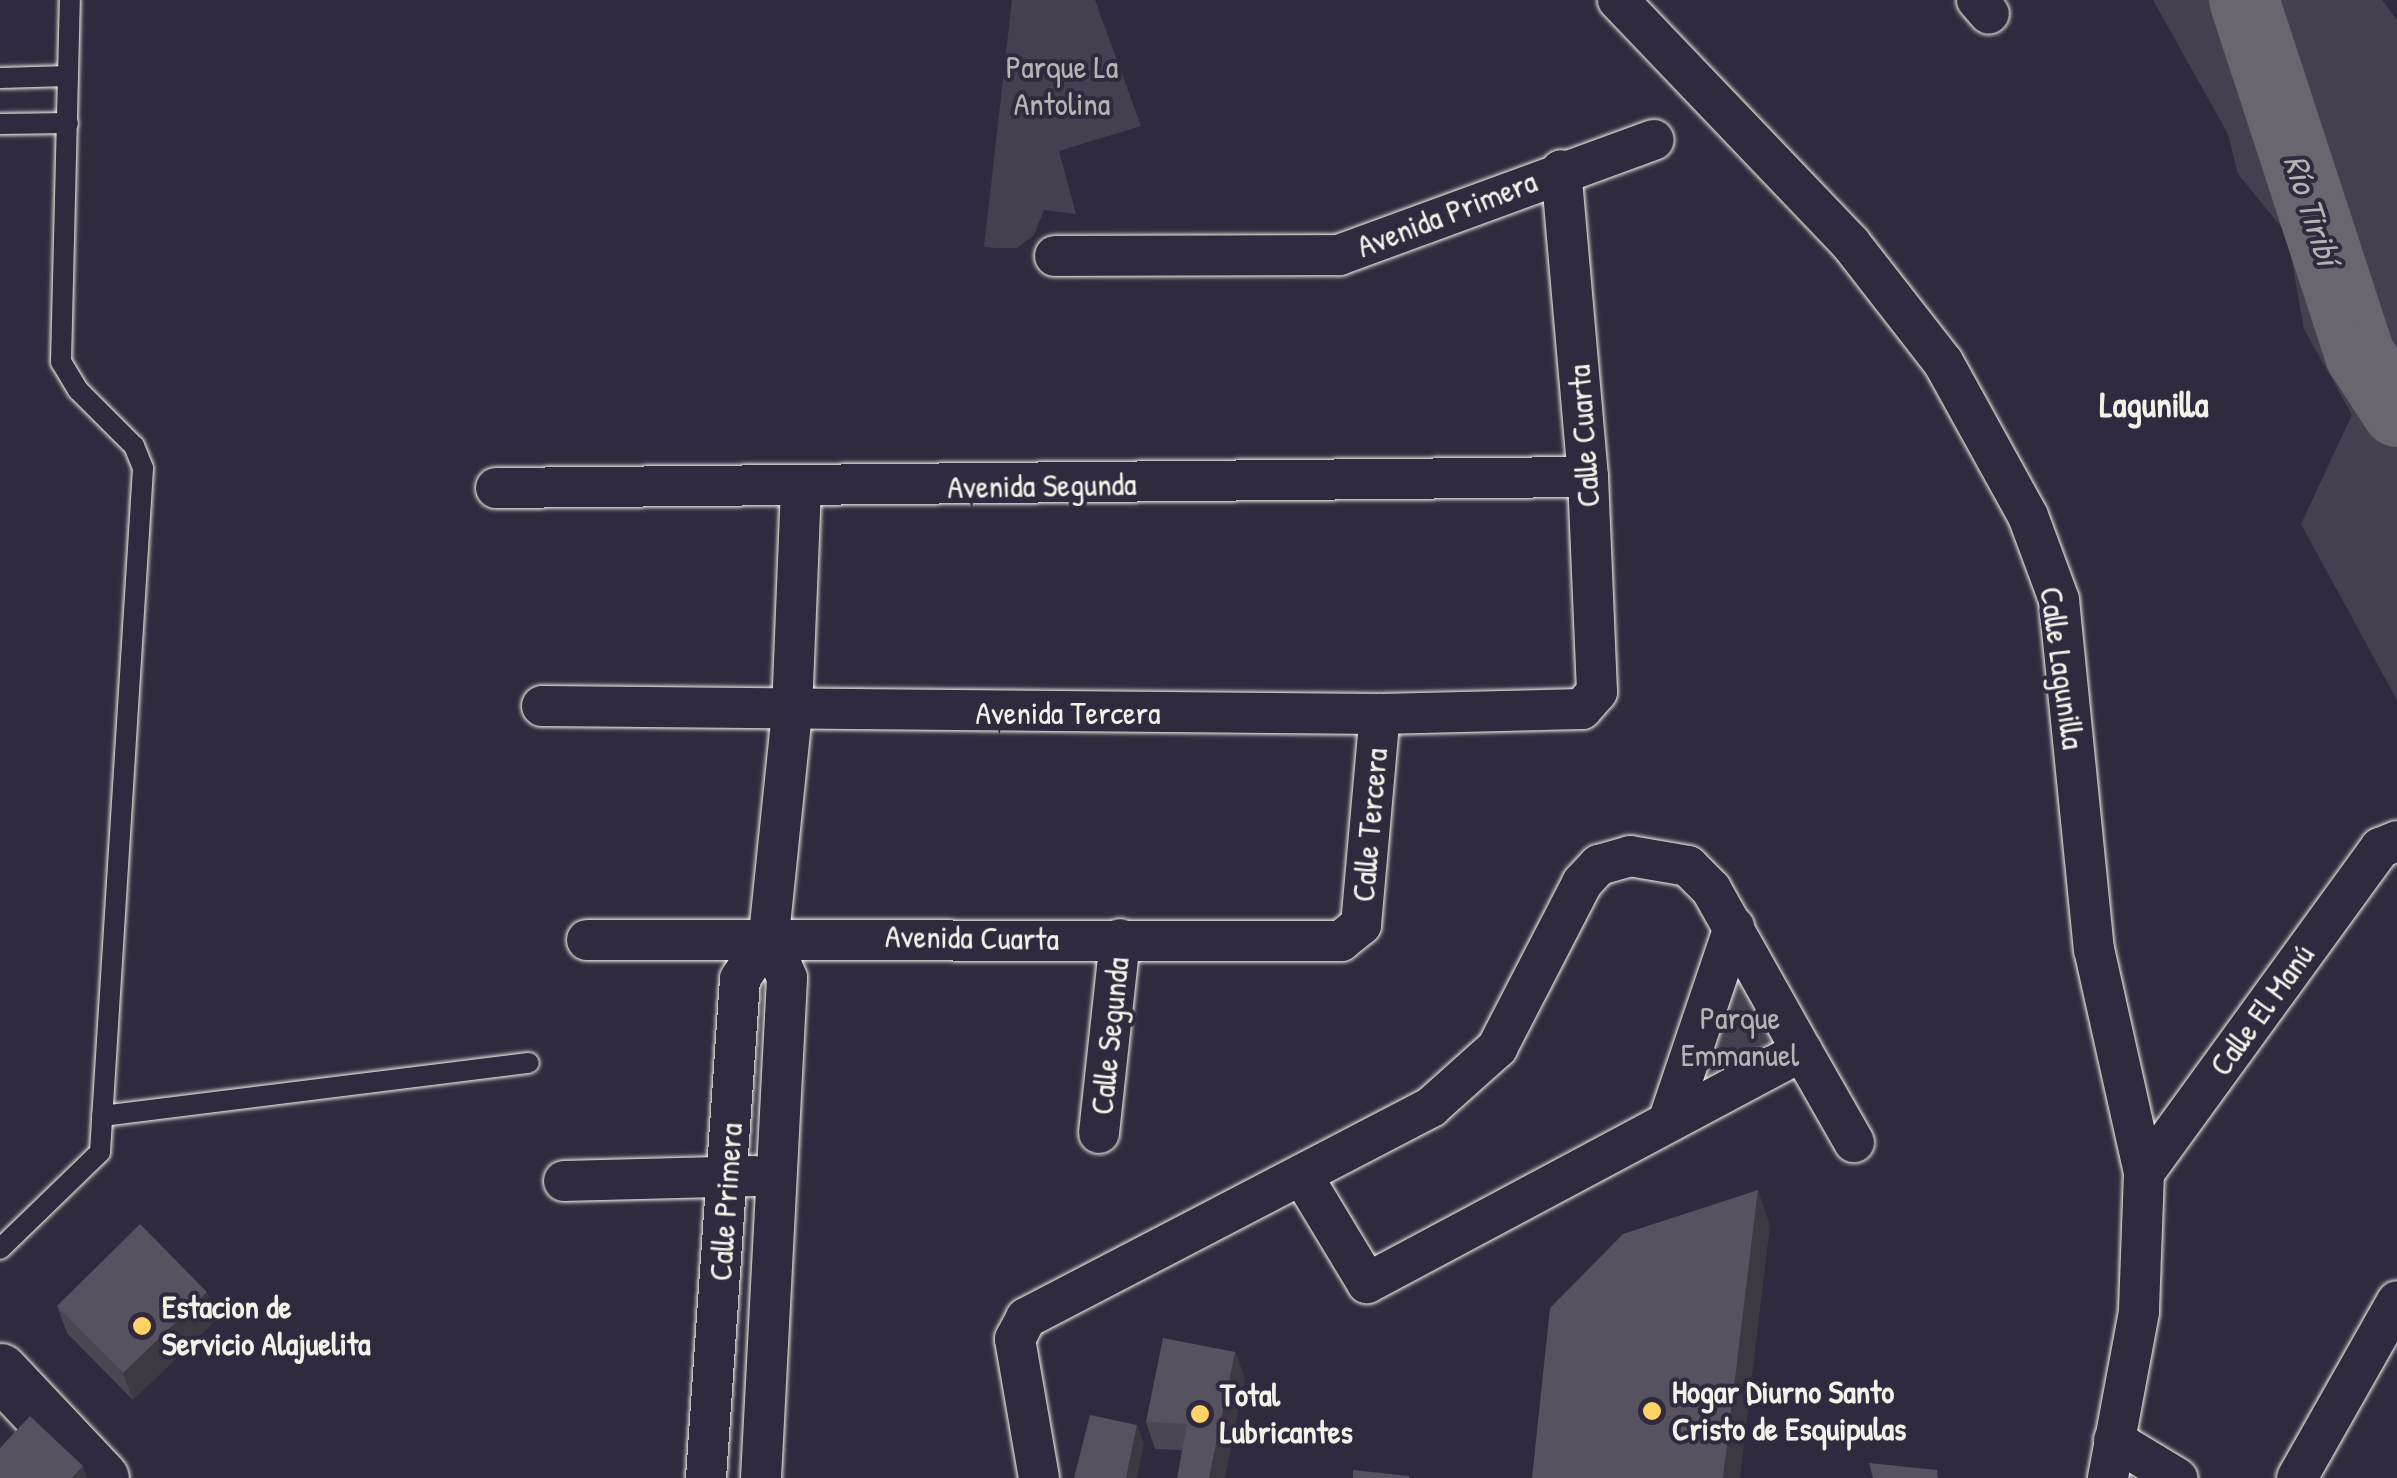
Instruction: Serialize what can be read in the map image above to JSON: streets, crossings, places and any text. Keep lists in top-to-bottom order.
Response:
{
  "streets": {
    "street": [
      "Avenida Primera",
      "Calle Cuarta",
      "Avenida Segunda",
      "Calle Lagunilla",
      "Avenida Tercera",
      "Calle Tercera",
      "Avenida Cuarta",
      "Calle El Manú",
      "Calle Segunda",
      "Calle Primera"
    ]
  },
  "crossings": [
    ["Avenida Primera", "Calle Cuarta"],
    ["Calle Cuarta", "Avenida Segunda"],
    ["Calle Cuarta", "Avenida Tercera"],
    ["Avenida Segunda", "Calle Primera"],
    ["Calle Lagunilla", "Calle El Manú"],
    ["Avenida Tercera", "Calle Tercera"],
    ["Avenida Tercera", "Calle Primera"],
    ["Calle Tercera", "Avenida Cuarta"],
    ["Avenida Cuarta", "Calle Segunda"],
    ["Avenida Cuarta", "Calle Primera"]
  ],
  "districts": ["Lagunilla"],
  "water": ["Río Tiribí"],
  "parks": ["Parque La Antolina", "Parque Emmanuel"],
  "places": ["Estacion de Servicio Alajuelita", "Hogar Diurno Santo Cristo de Esquipulas", "Total Lubricantes"]
}
